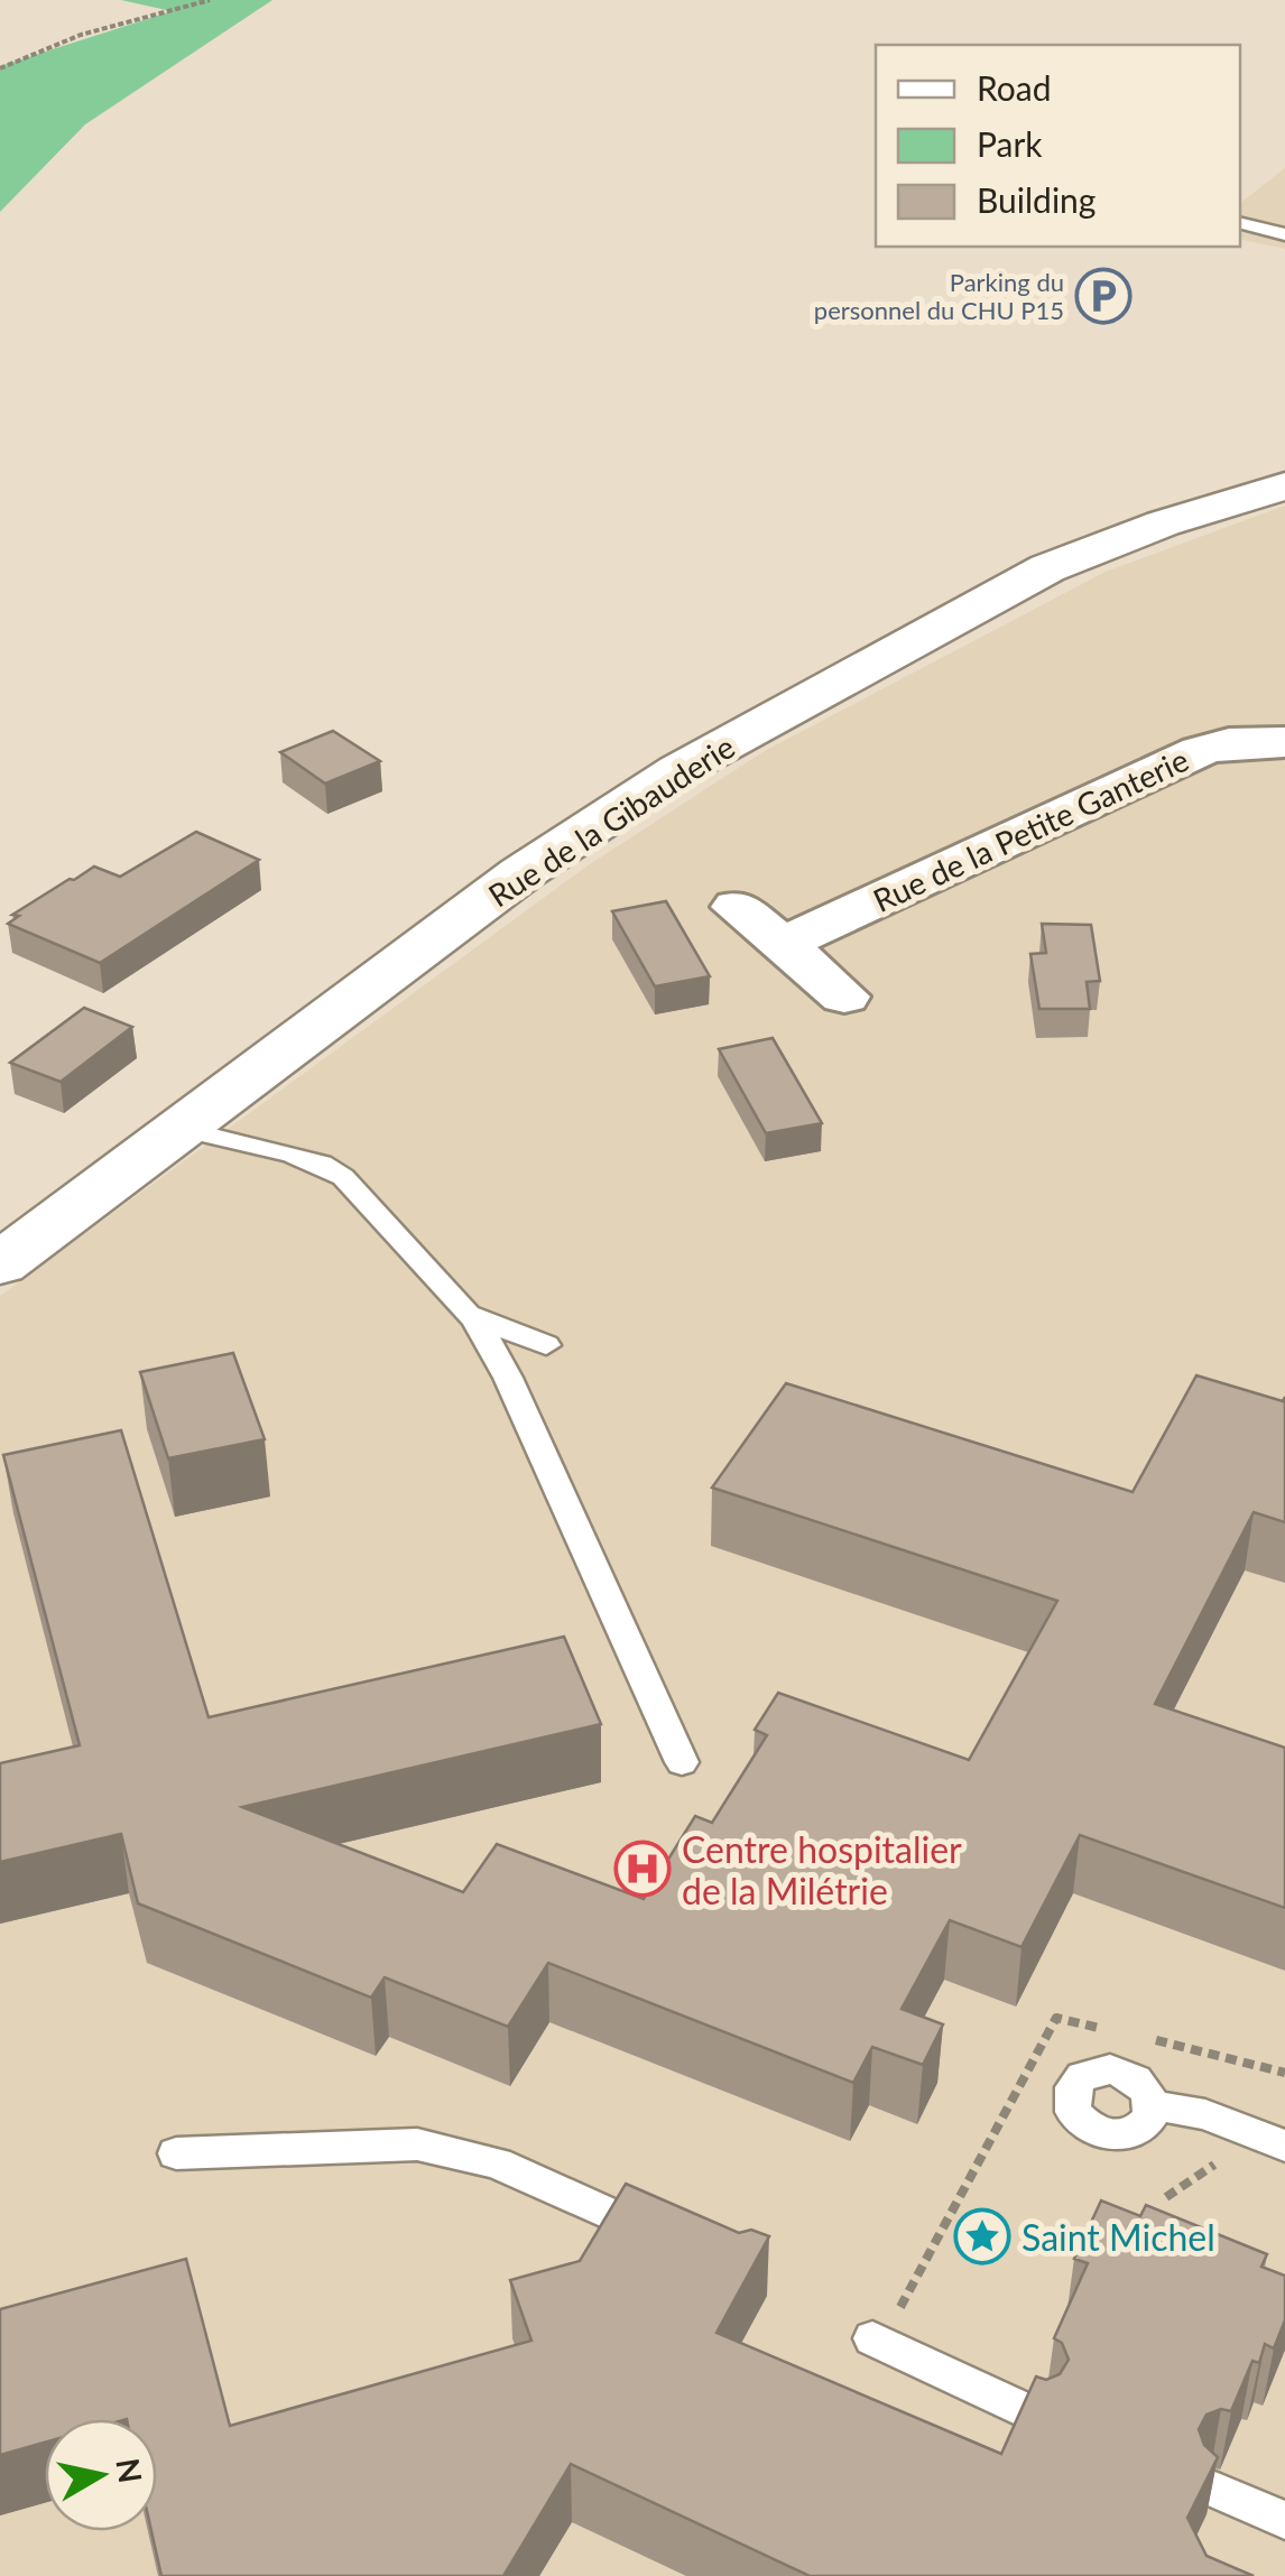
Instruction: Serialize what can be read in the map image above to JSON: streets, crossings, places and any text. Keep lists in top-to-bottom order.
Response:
{
  "streets": {
    "street": ["Rue de la Gibauderie", "Rue de la Petite Ganterie"]
  },
  "places": {
    "parking": ["Parking du personnel du CHU P15"],
    "hospital": ["Centre hospitalier de la Milétrie"],
    "place": ["Saint Michel"]
  },
  "legend": ["Road", "Park", "Building"],
  "north": "right"
}
